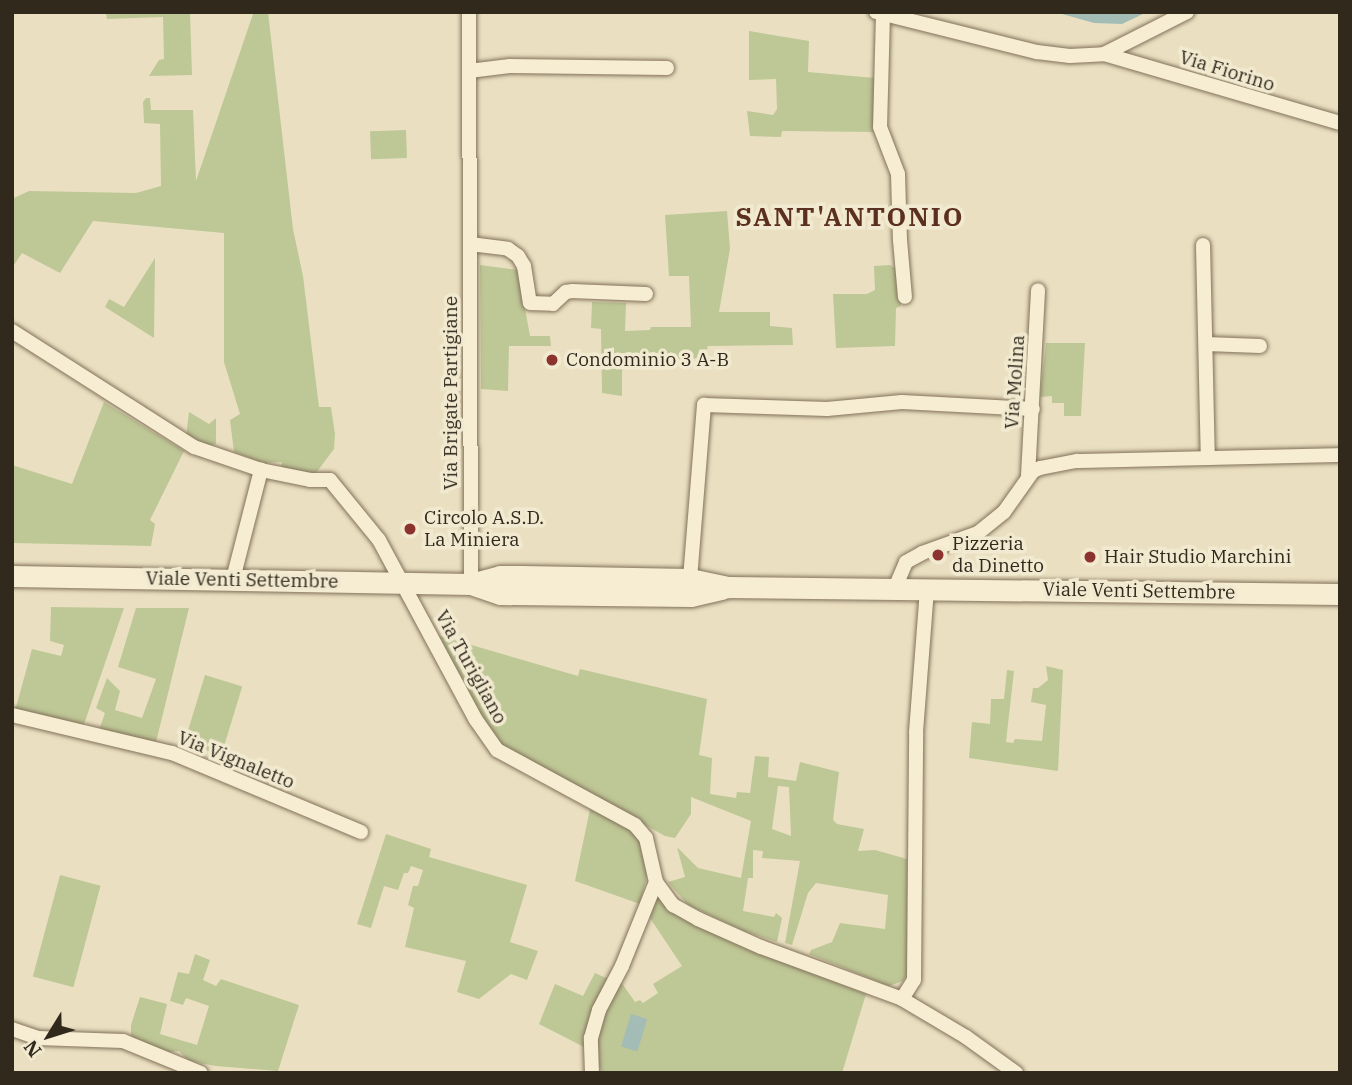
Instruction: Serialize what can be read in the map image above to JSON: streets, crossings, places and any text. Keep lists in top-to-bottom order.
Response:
{
  "streets": {
    "main road": ["Viale Venti Settembre"],
    "street": [
      "Via Fiorino",
      "Via Molina",
      "Via Brigate Partigiane",
      "Via Turigliano",
      "Via Vignaletto"
    ]
  },
  "crossings": [
    ["Via Molina", "Viale Venti Settembre"],
    ["Via Brigate Partigiane", "Viale Venti Settembre"],
    ["Viale Venti Settembre", "Via Turigliano"]
  ],
  "districts": ["SANT'ANTONIO"],
  "places": [
    "Condominio 3 A-B",
    "Circolo A.S.D. La Miniera",
    "Pizzeria da Dinetto",
    "Hair Studio Marchini"
  ],
  "north": "bottom left"
}
